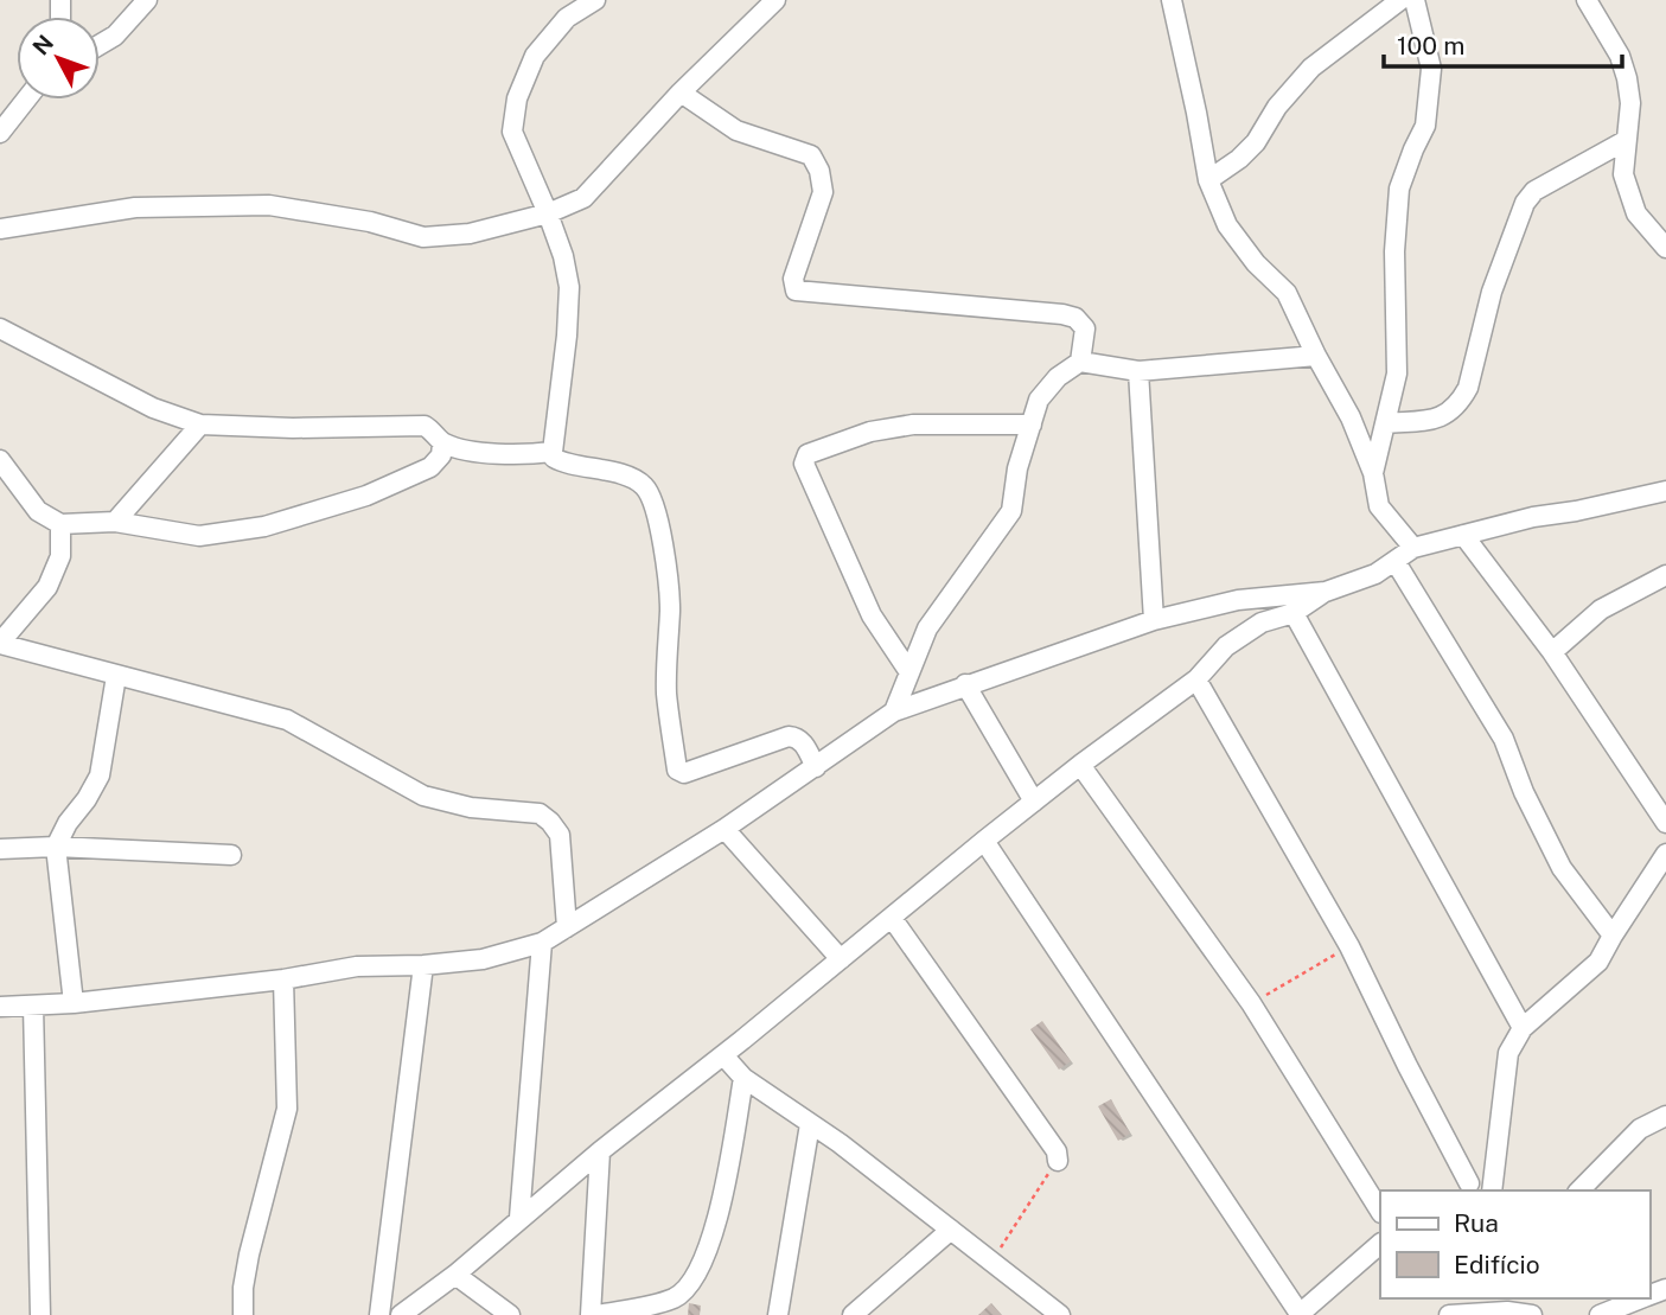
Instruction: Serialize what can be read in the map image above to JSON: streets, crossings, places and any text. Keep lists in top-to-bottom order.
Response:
{
  "legend": ["Rua", "Edifício"],
  "scale_bar": "100 m",
  "north": "top left"
}
